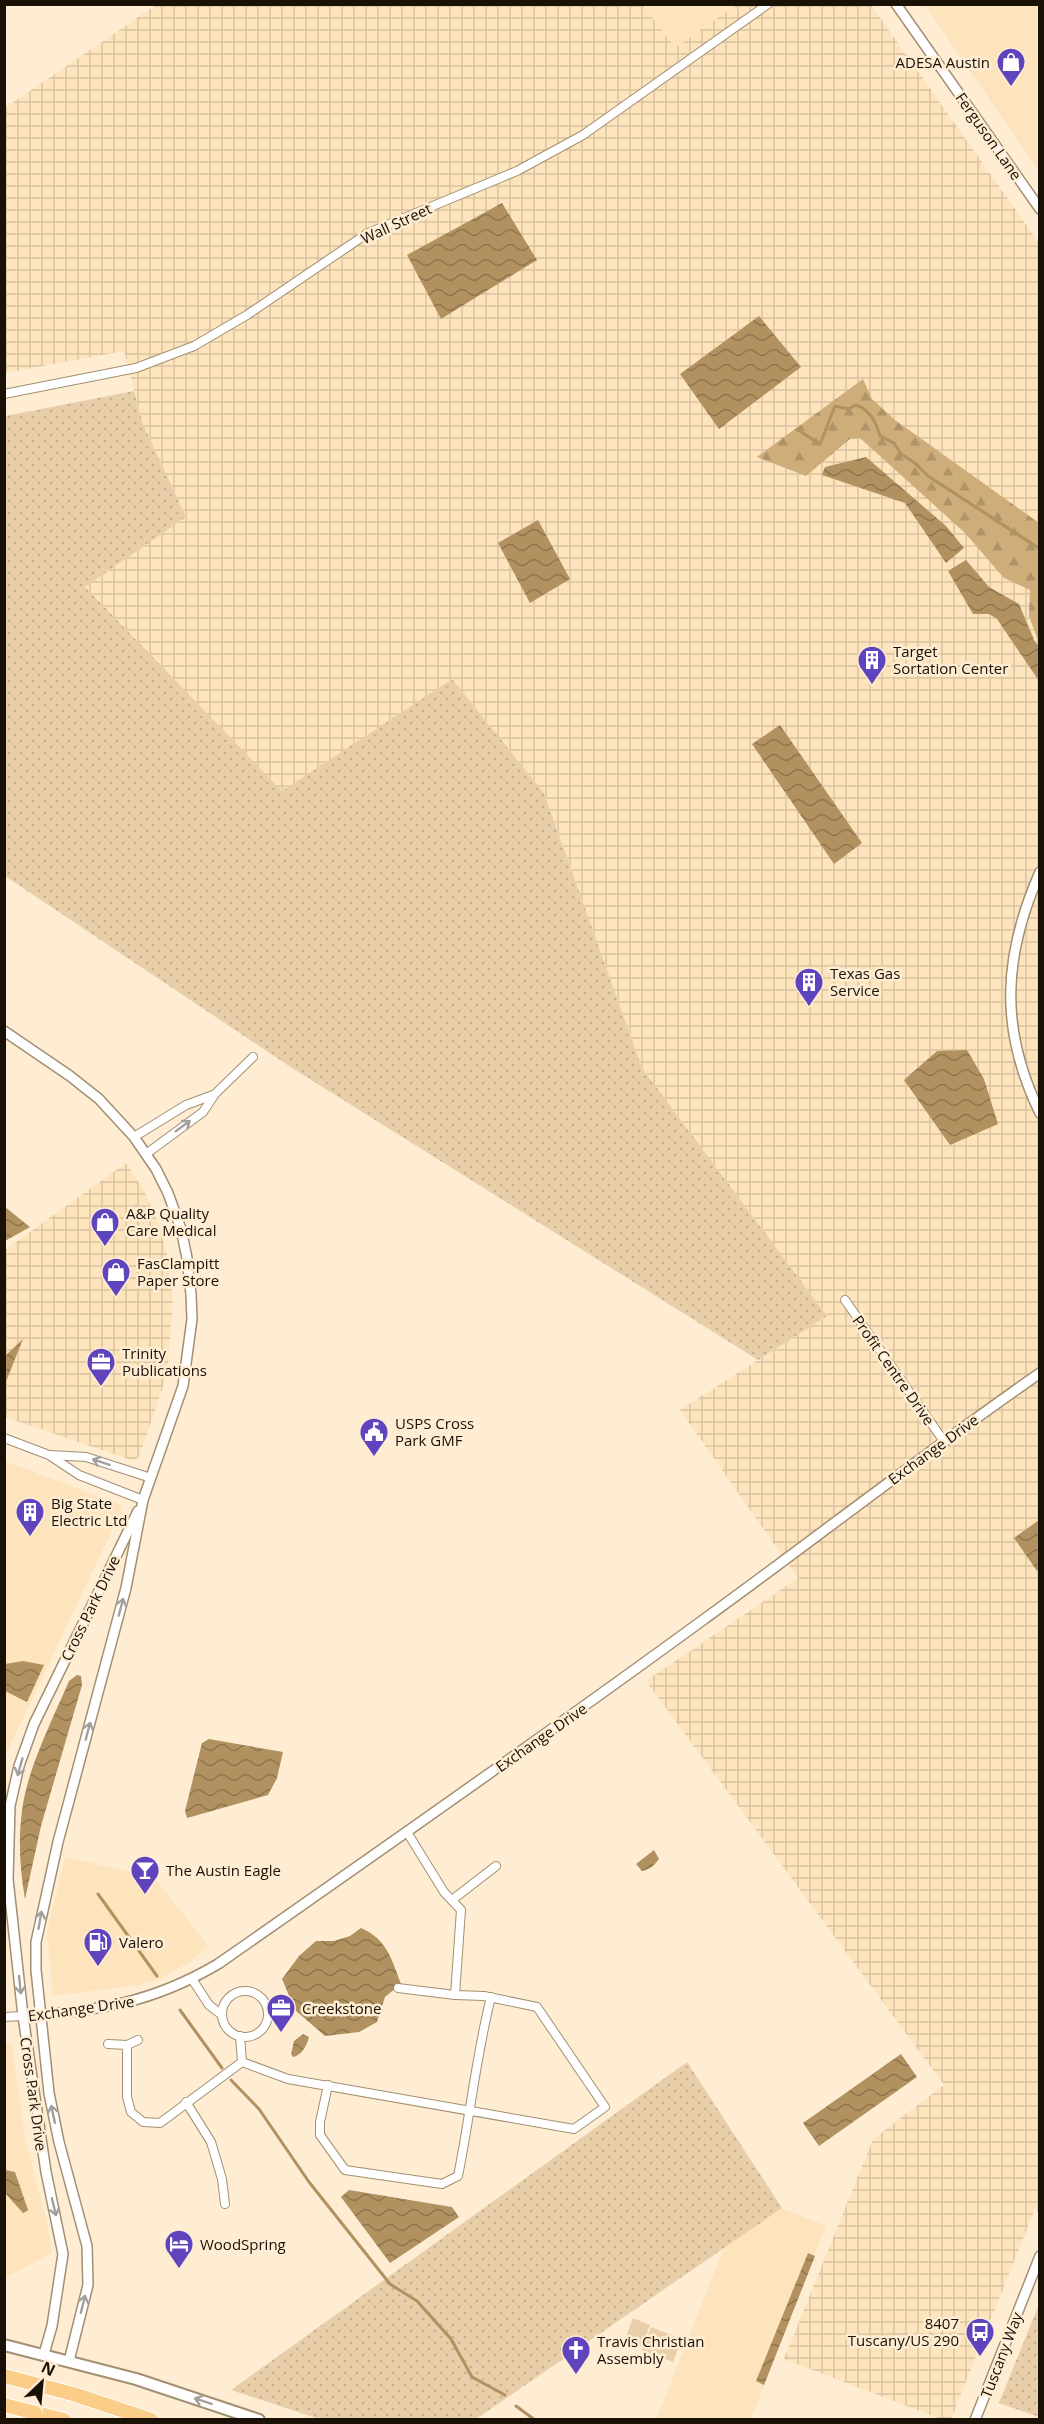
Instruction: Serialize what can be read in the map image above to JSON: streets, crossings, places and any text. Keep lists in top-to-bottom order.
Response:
{
  "streets": {
    "street": [
      "Ferguson Lane",
      "Wall Street",
      "Profit Centre Drive",
      "Exchange Drive",
      "Cross Park Drive",
      "Tuscany Way"
    ]
  },
  "crossings": [
    ["Profit Centre Drive", "Exchange Drive"],
    ["Exchange Drive", "Cross Park Drive"]
  ],
  "places": {
    "shop": ["ADESA Austin", "A&P Quality Care Medical", "FasClampitt Paper Store"],
    "building": ["Target Sortation Center", "Texas Gas Service", "Big State Electric Ltd"],
    "office": ["Trinity Publications", "Creekstone"],
    "public building": ["USPS Cross Park GMF"],
    "bar": ["The Austin Eagle"],
    "fuel station": ["Valero"],
    "hotel": ["WoodSpring"],
    "bus stop": ["8407 Tuscany/US 290"],
    "church": ["Travis Christian Assembly"]
  },
  "north": "top right"
}
